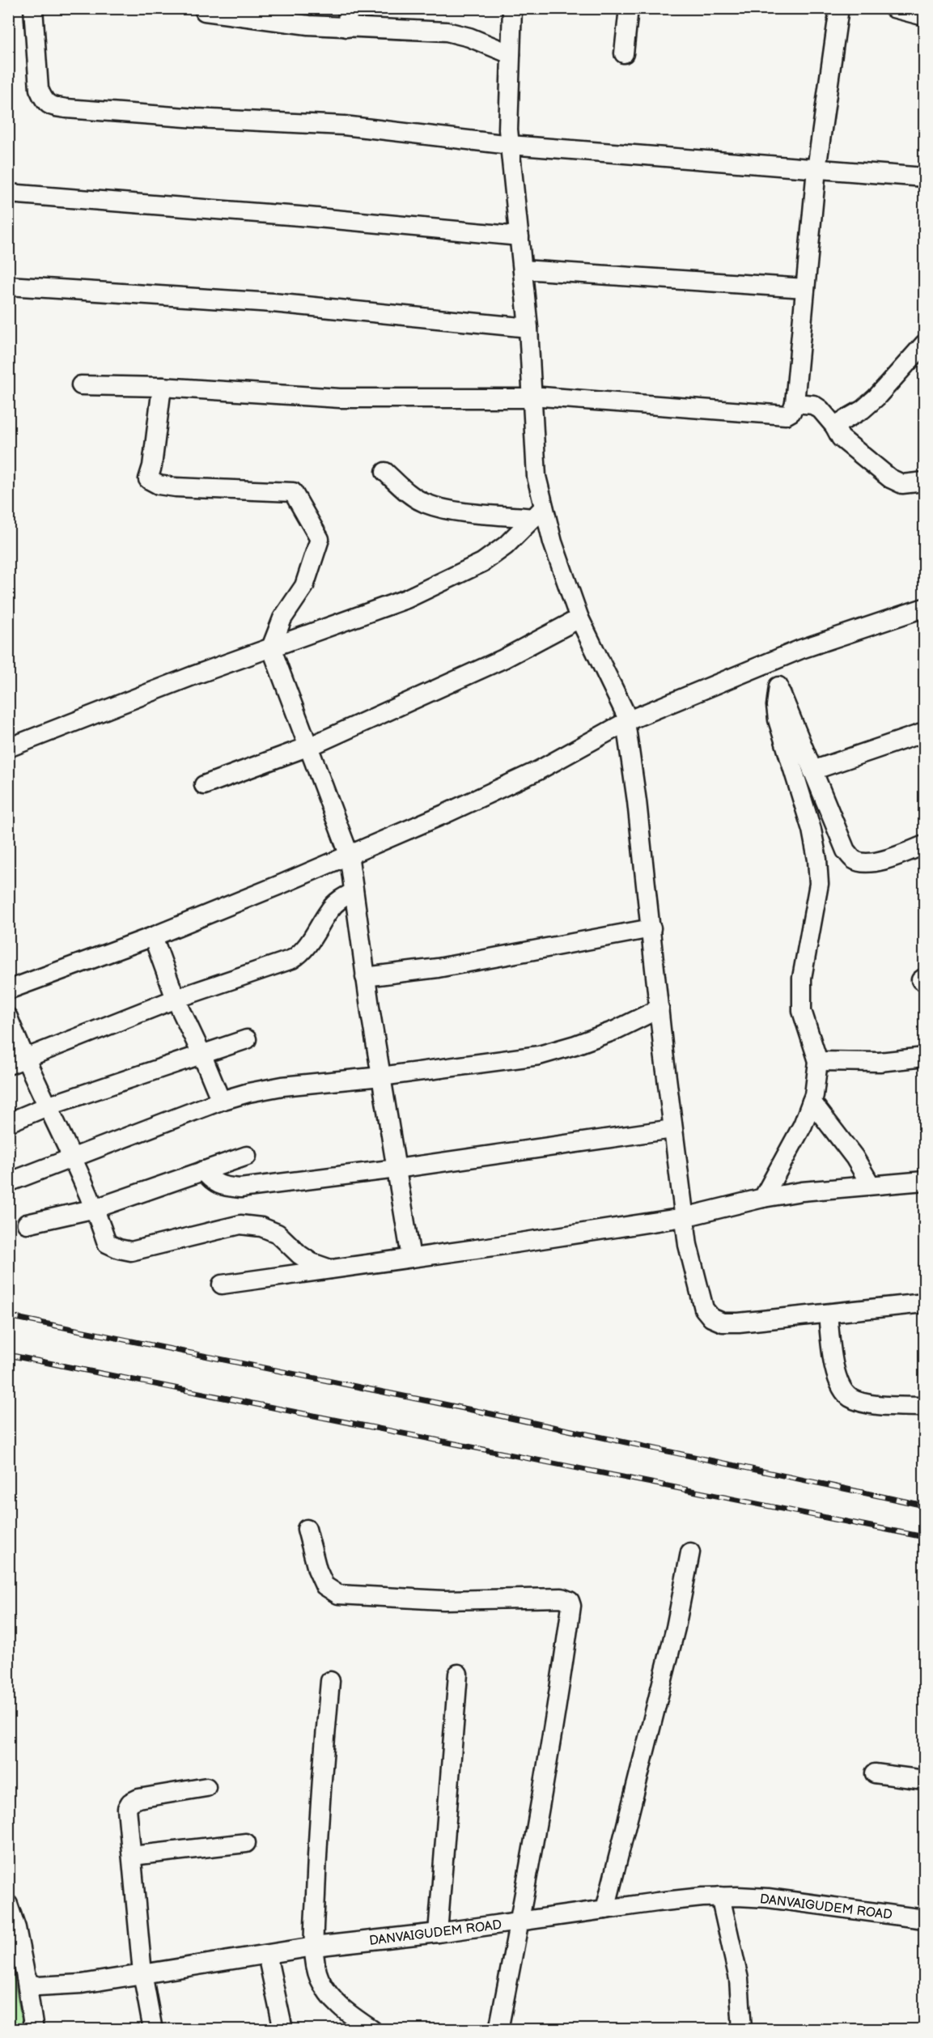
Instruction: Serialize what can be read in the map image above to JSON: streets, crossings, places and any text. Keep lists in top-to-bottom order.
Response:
{
  "streets": {
    "street": ["DANVAIGUDEM ROAD"]
  }
}
